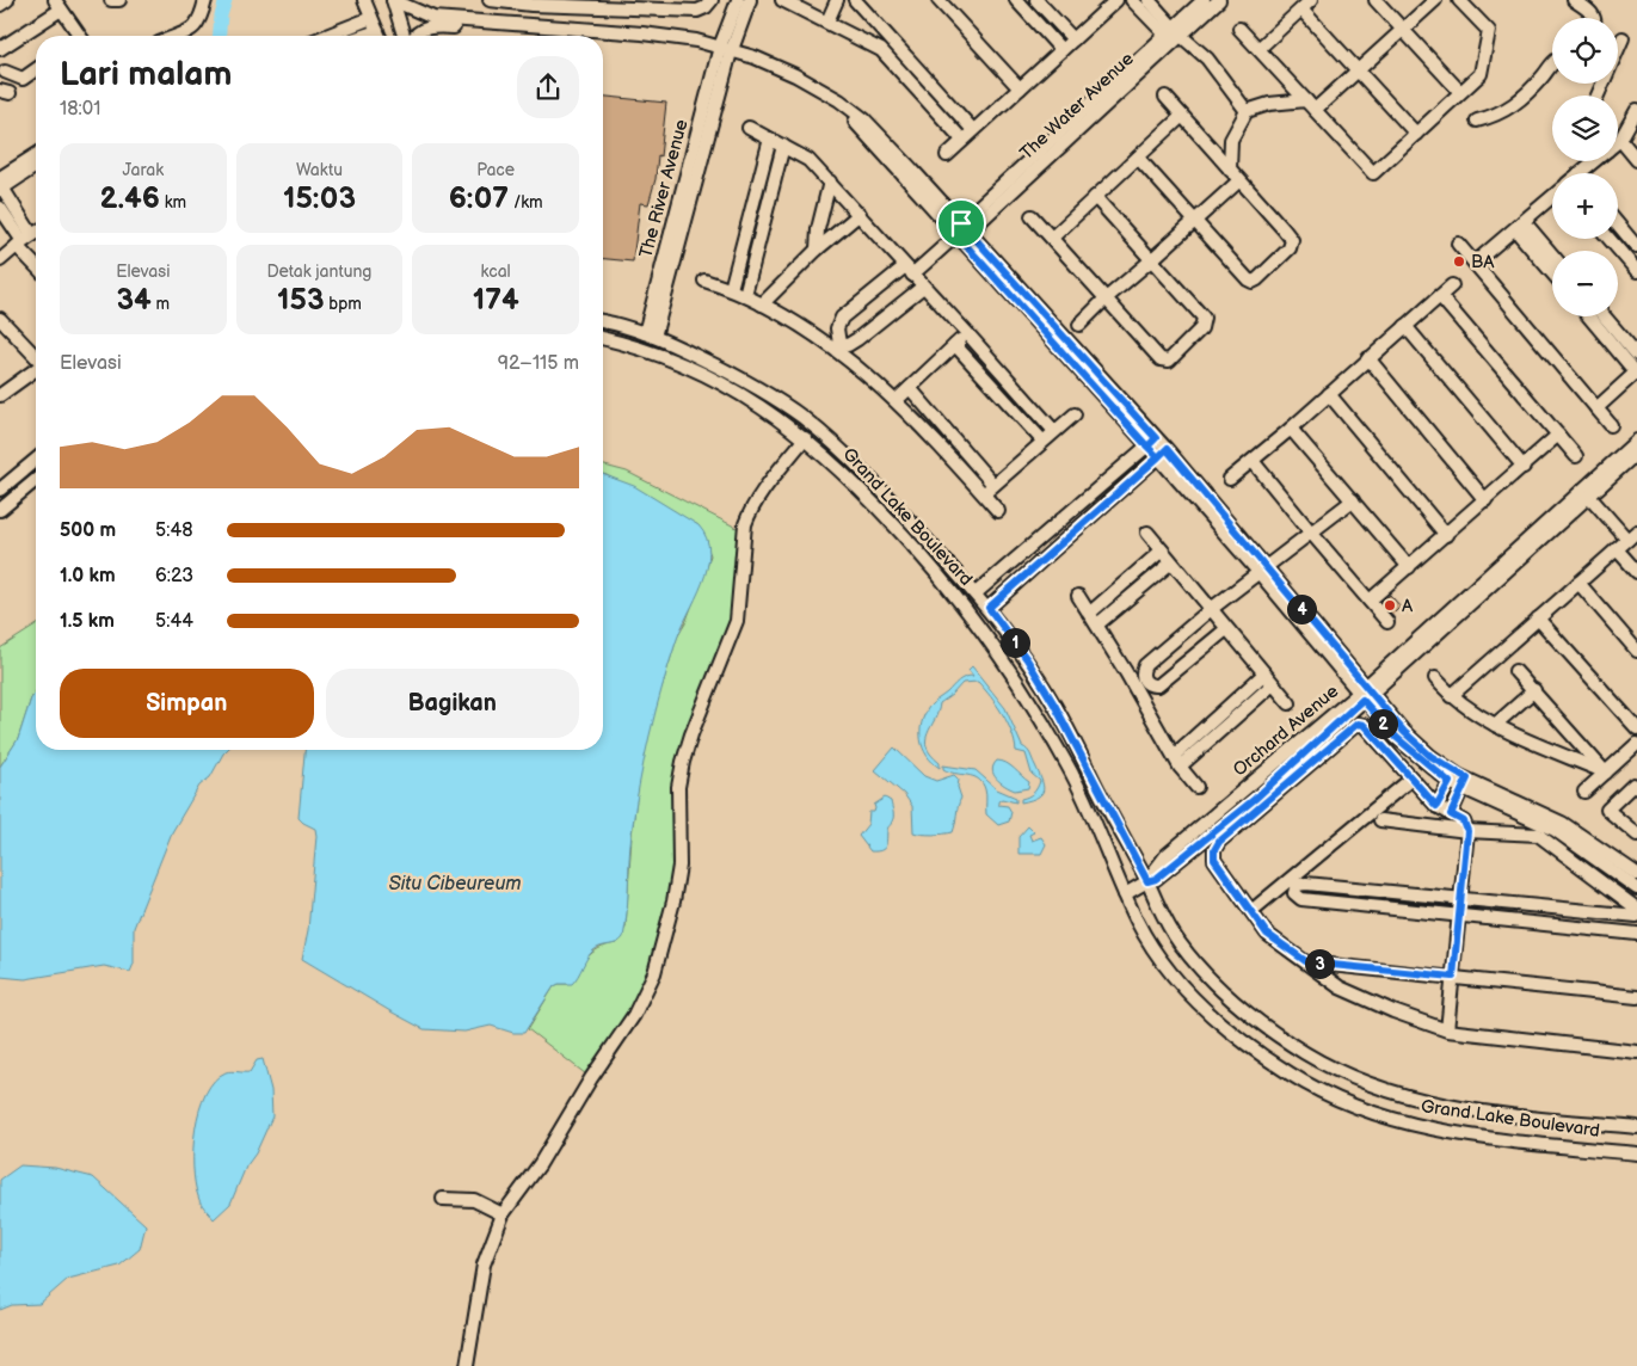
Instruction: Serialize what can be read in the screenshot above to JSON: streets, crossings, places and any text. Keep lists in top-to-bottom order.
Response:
{
  "streets": {
    "street": [
      "The Water Avenue",
      "The River Avenue",
      "Grand Lake Boulevard",
      "Orchard Avenue"
    ]
  },
  "crossings": [
    ["The River Avenue", "Grand Lake Boulevard"],
    ["Grand Lake Boulevard", "Orchard Avenue"]
  ],
  "water": ["Situ Cibeureum"],
  "places": ["BA", "A"],
  "page": {
    "map_buttons": ["+", "−"],
    "heading": ["Lari malam", "18:01"],
    "stats": [
      ["Jarak", "2.46 km"],
      ["Waktu", "15:03"],
      ["Pace", "6:07 /km"],
      ["Elevasi", "34 m"],
      ["Detak jantung", "153 bpm"],
      ["kcal", "174"]
    ],
    "chart": ["Elevasi", "92–115 m"],
    "list": [
      {
        "name": "500 m",
        "note": "5:48"
      },
      {
        "name": "1.0 km",
        "note": "6:23"
      },
      {
        "name": "1.5 km",
        "note": "5:44"
      }
    ],
    "pins": [
      "4",
      "1",
      "2",
      "3"
    ],
    "buttons": ["Simpan", "Bagikan"]
  }
}
